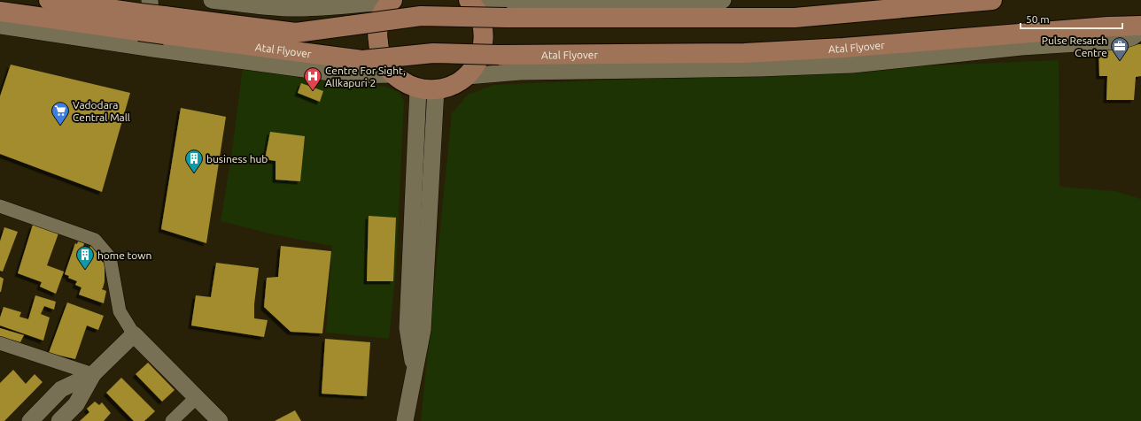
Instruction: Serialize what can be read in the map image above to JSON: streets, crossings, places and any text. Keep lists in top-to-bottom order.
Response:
{
  "streets": {
    "main road": ["Atal Flyover"]
  },
  "places": {
    "office": ["Pulse Resarch Centre"],
    "hospital": ["Centre For Sight, Allkapuri 2"],
    "supermarket": ["Vadodara Central Mall"],
    "building": ["business hub", "home town"]
  },
  "scale_bar": "50 m"
}
